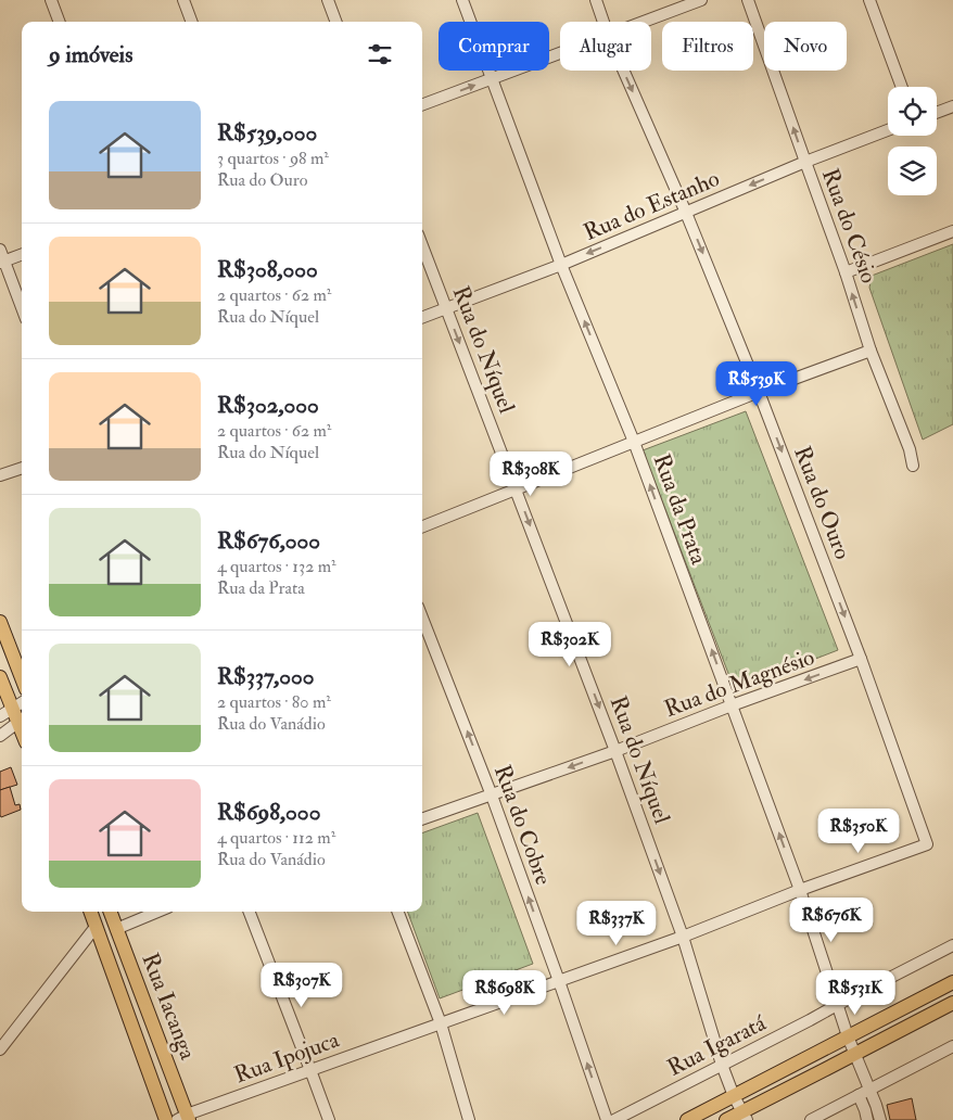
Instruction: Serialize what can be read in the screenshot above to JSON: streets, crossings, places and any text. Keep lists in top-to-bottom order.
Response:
{
  "streets": {
    "main road": ["Rua Iacanga"],
    "street": [
      "Rua do Estanho",
      "Rua do Césio",
      "Rua do Níquel",
      "Rua do Ouro",
      "Rua da Prata",
      "Rua do Magnésio",
      "Rua do Cobre",
      "Rua Igaratá",
      "Rua Ipojuca"
    ]
  },
  "crossings": [
    ["Rua do Estanho", "Rua do Césio"],
    ["Rua do Estanho", "Rua do Níquel"],
    ["Rua do Estanho", "Rua do Ouro"],
    ["Rua do Estanho", "Rua da Prata"],
    ["Rua do Níquel", "Rua do Magnésio"],
    ["Rua do Níquel", "Rua Igaratá"],
    ["Rua do Níquel", "Rua Ipojuca"],
    ["Rua do Ouro", "Rua do Magnésio"],
    ["Rua do Ouro", "Rua Ipojuca"],
    ["Rua da Prata", "Rua do Magnésio"],
    ["Rua da Prata", "Rua Igaratá"],
    ["Rua da Prata", "Rua Ipojuca"],
    ["Rua do Magnésio", "Rua do Cobre"],
    ["Rua do Cobre", "Rua Ipojuca"],
    ["Rua Iacanga", "Rua Ipojuca"]
  ],
  "one_way": [
    "Rua do Estanho",
    "Rua do Césio",
    "Rua do Níquel",
    "Rua do Ouro",
    "Rua da Prata",
    "Rua do Magnésio",
    "Rua do Cobre"
  ],
  "page": {
    "chip": [
      "Comprar",
      "Alugar",
      "Filtros",
      "Novo"
    ],
    "heading": "9 imóveis",
    "list": [
      {
        "name": "R$539,000",
        "note": "3 quartos · 98 m² · Rua do Ouro"
      },
      {
        "name": "R$308,000",
        "note": "2 quartos · 62 m² · Rua do Níquel"
      },
      {
        "name": "R$302,000",
        "note": "2 quartos · 62 m² · Rua do Níquel"
      },
      {
        "name": "R$676,000",
        "note": "4 quartos · 132 m² · Rua da Prata"
      },
      {
        "name": "R$337,000",
        "note": "2 quartos · 80 m² · Rua do Vanádio"
      },
      {
        "name": "R$698,000",
        "note": "4 quartos · 112 m² · Rua do Vanádio"
      }
    ],
    "price": [
      "R$539K",
      "R$308K",
      "R$302K",
      "R$350K",
      "R$676K",
      "R$337K",
      "R$307K",
      "R$698K",
      "R$531K"
    ]
  }
}
